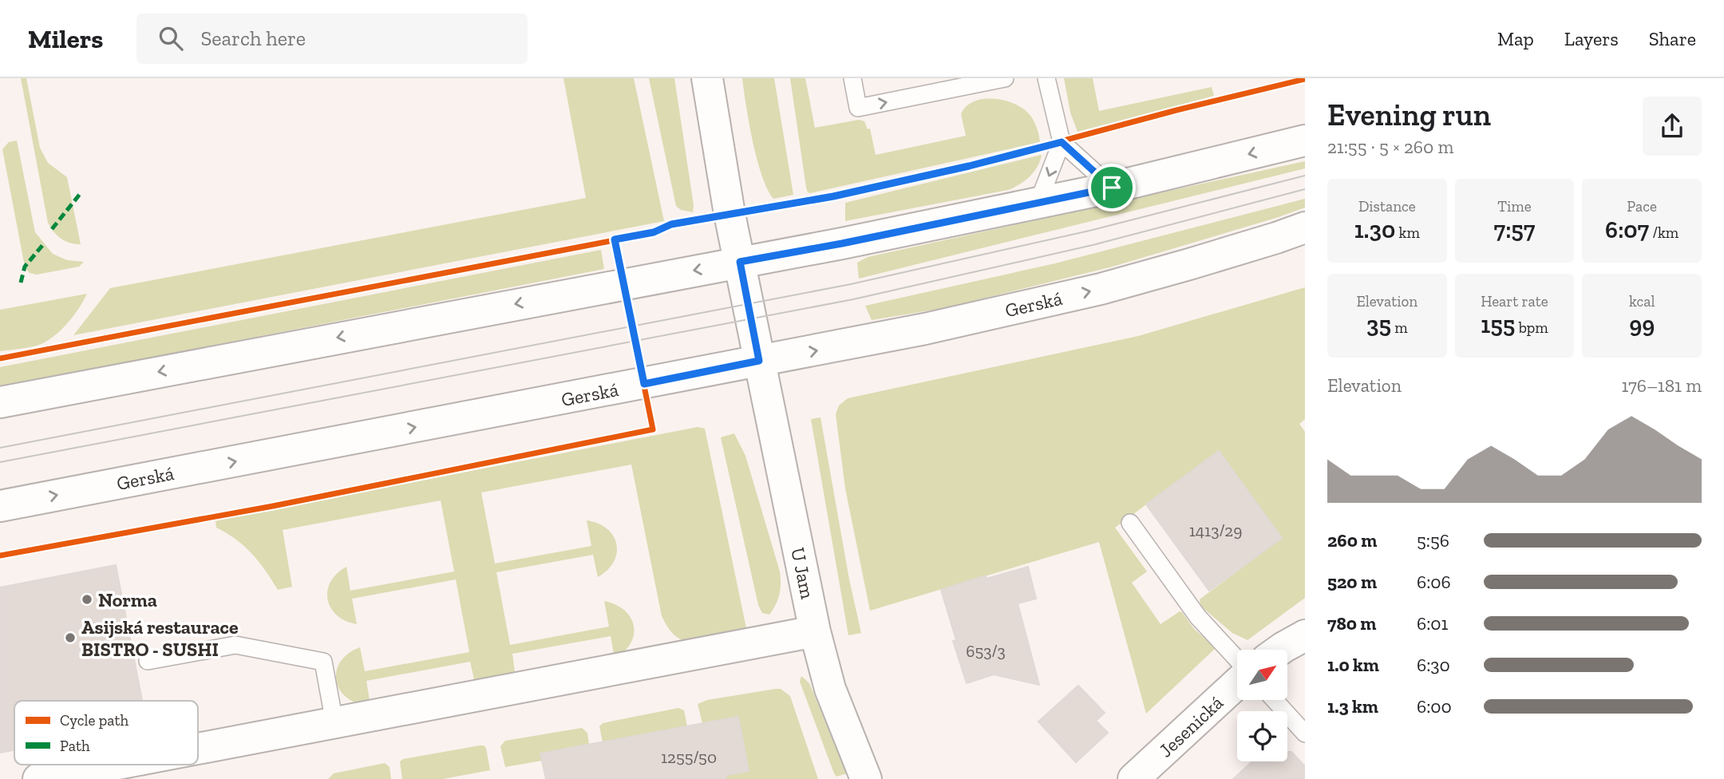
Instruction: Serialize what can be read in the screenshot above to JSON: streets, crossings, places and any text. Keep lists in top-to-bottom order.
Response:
{
  "streets": {
    "street": ["Gerská", "U Jam", "Jesenická"]
  },
  "crossings": [
    ["Gerská", "U Jam"]
  ],
  "places": ["Norma", "Asijská restaurace BISTRO - SUSHI"],
  "house_numbers": ["1413/29", "653/3", "1255/50"],
  "legend": ["Cycle path", "Path"],
  "north": "top right",
  "page": {
    "header": "Milers",
    "search": "Search here",
    "nav": ["Map", "Layers", "Share"],
    "heading": ["Evening run", "21:55 · 5 × 260 m"],
    "stats": [
      ["Distance", "1.30 km"],
      ["Time", "7:57"],
      ["Pace", "6:07 /km"],
      ["Elevation", "35 m"],
      ["Heart rate", "155 bpm"],
      ["kcal", "99"]
    ],
    "chart": ["Elevation", "176–181 m"],
    "list": [
      {
        "name": "260 m",
        "note": "5:56"
      },
      {
        "name": "520 m",
        "note": "6:06"
      },
      {
        "name": "780 m",
        "note": "6:01"
      },
      {
        "name": "1.0 km",
        "note": "6:30"
      },
      {
        "name": "1.3 km",
        "note": "6:00"
      }
    ]
  }
}
